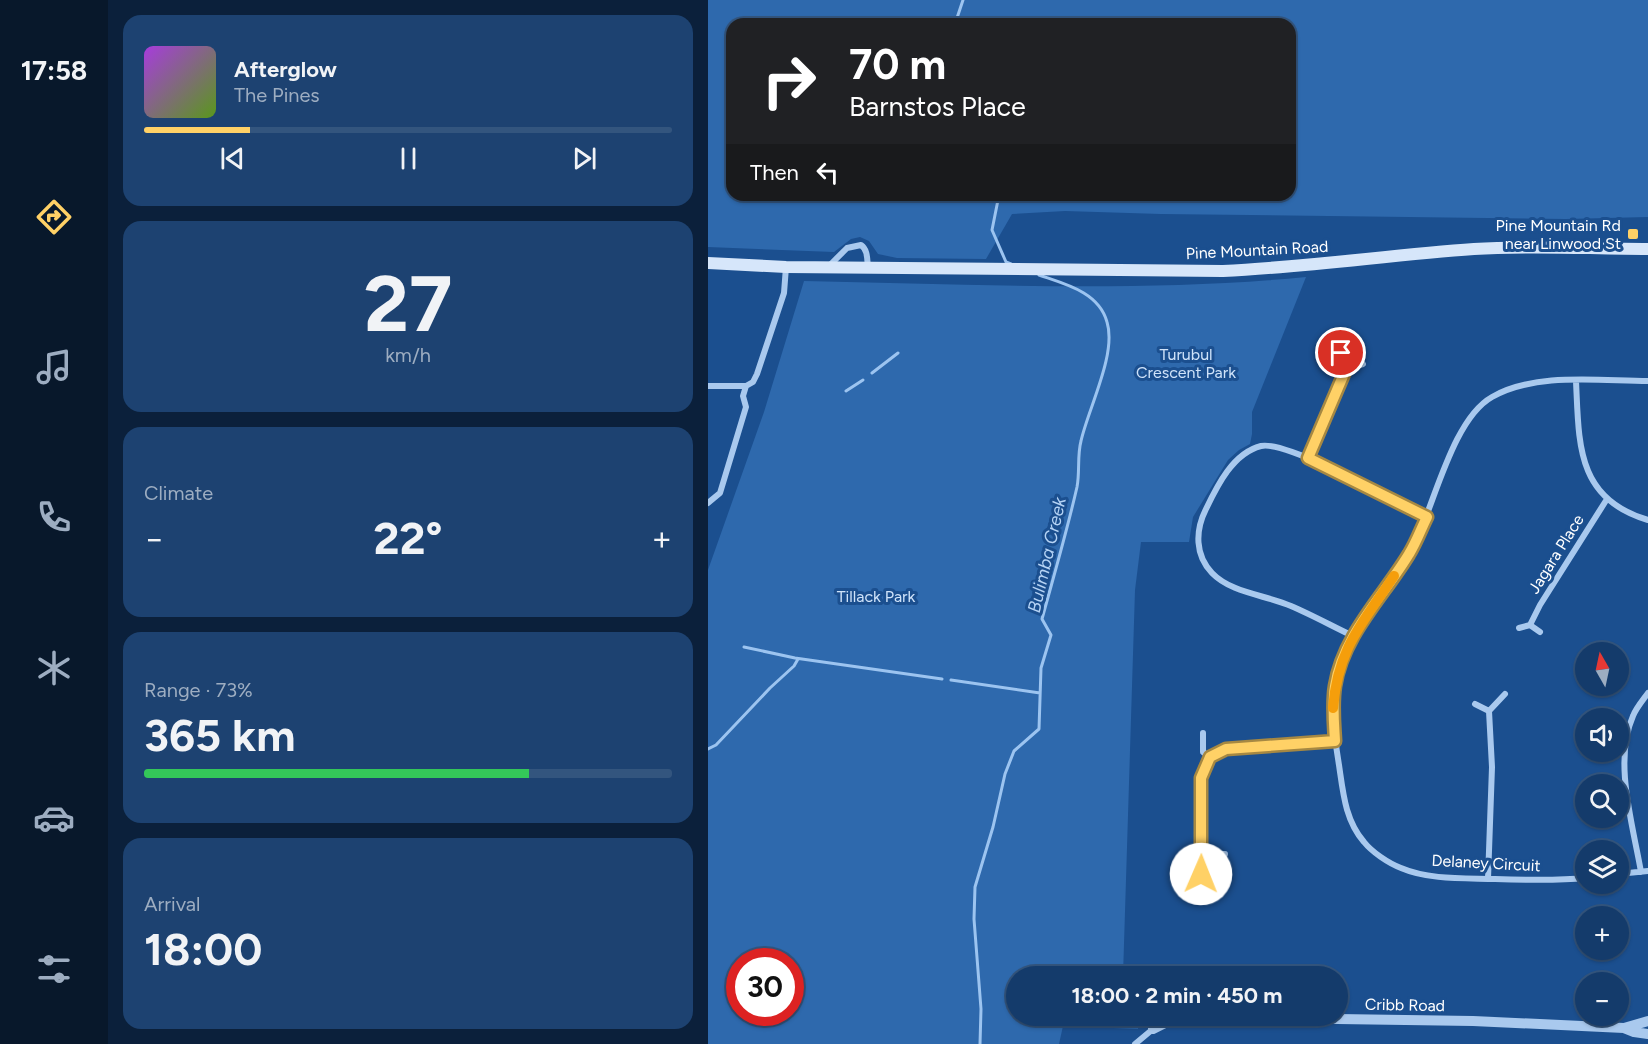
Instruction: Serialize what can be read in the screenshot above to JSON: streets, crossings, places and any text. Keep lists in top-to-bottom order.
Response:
{
  "streets": {
    "main road": ["Pine Mountain Road"],
    "street": ["Jagara Place", "Delaney Circuit", "Cribb Road"]
  },
  "water": ["Bulimba Creek"],
  "parks": ["Turubul Crescent Park", "Tillack Park"],
  "places": {
    "transit": ["Pine Mountain Rd near Linwood St"]
  },
  "north": "top",
  "page": {
    "tabs": "17:58",
    "turn": ["70 m", "Barnstos Place"],
    "song": ["Afterglow", "The Pines"],
    "then": "Then",
    "tile": [
      ["27", "km/h"],
      "Climate",
      ["Range · 73%", "365 km"],
      ["Arrival", "18:00"]
    ],
    "heat": ["−", "22°", "+"],
    "map_buttons": ["+", "−"],
    "limit": "30",
    "trip": "18:00 · 2 min · 450 m"
  }
}
